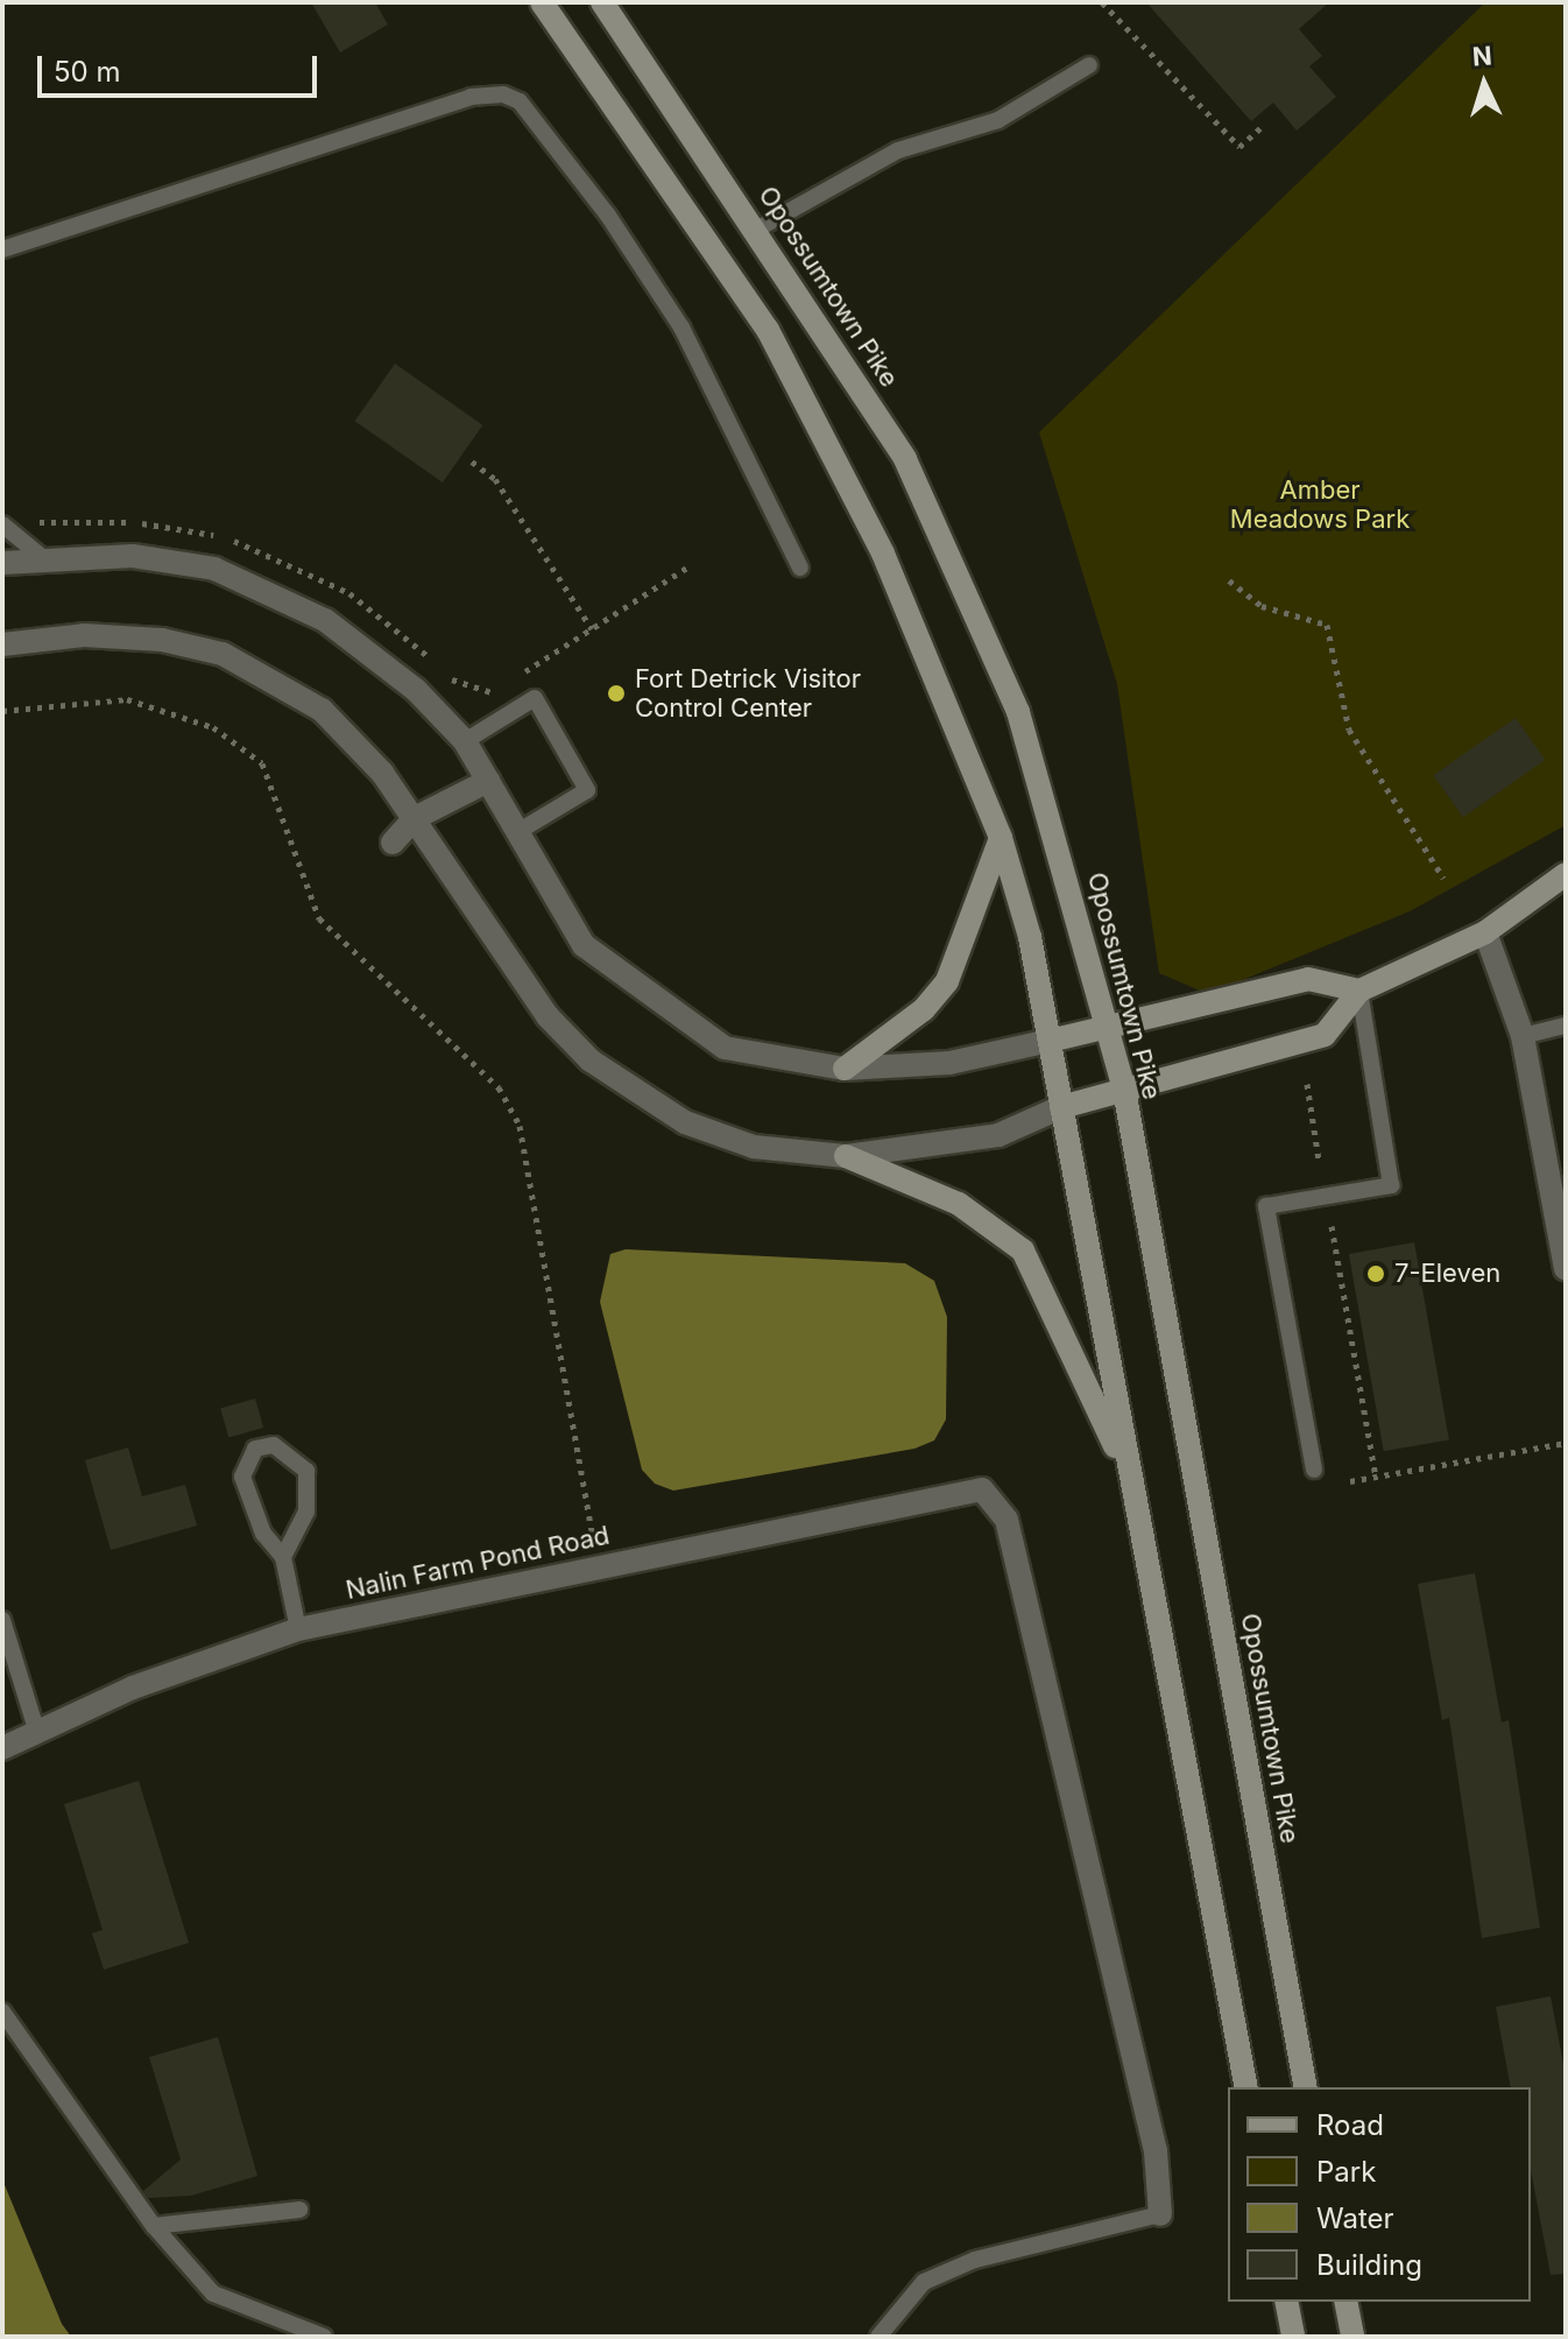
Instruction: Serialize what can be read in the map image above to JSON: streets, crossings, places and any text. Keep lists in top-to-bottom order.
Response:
{
  "streets": {
    "main road": ["Opossumtown Pike"],
    "street": ["Nalin Farm Pond Road"]
  },
  "parks": ["Amber Meadows Park"],
  "places": ["Fort Detrick Visitor Control Center", "7-Eleven"],
  "legend": [
    "Road",
    "Park",
    "Water",
    "Building"
  ],
  "scale_bar": "50 m",
  "north": "top"
}
